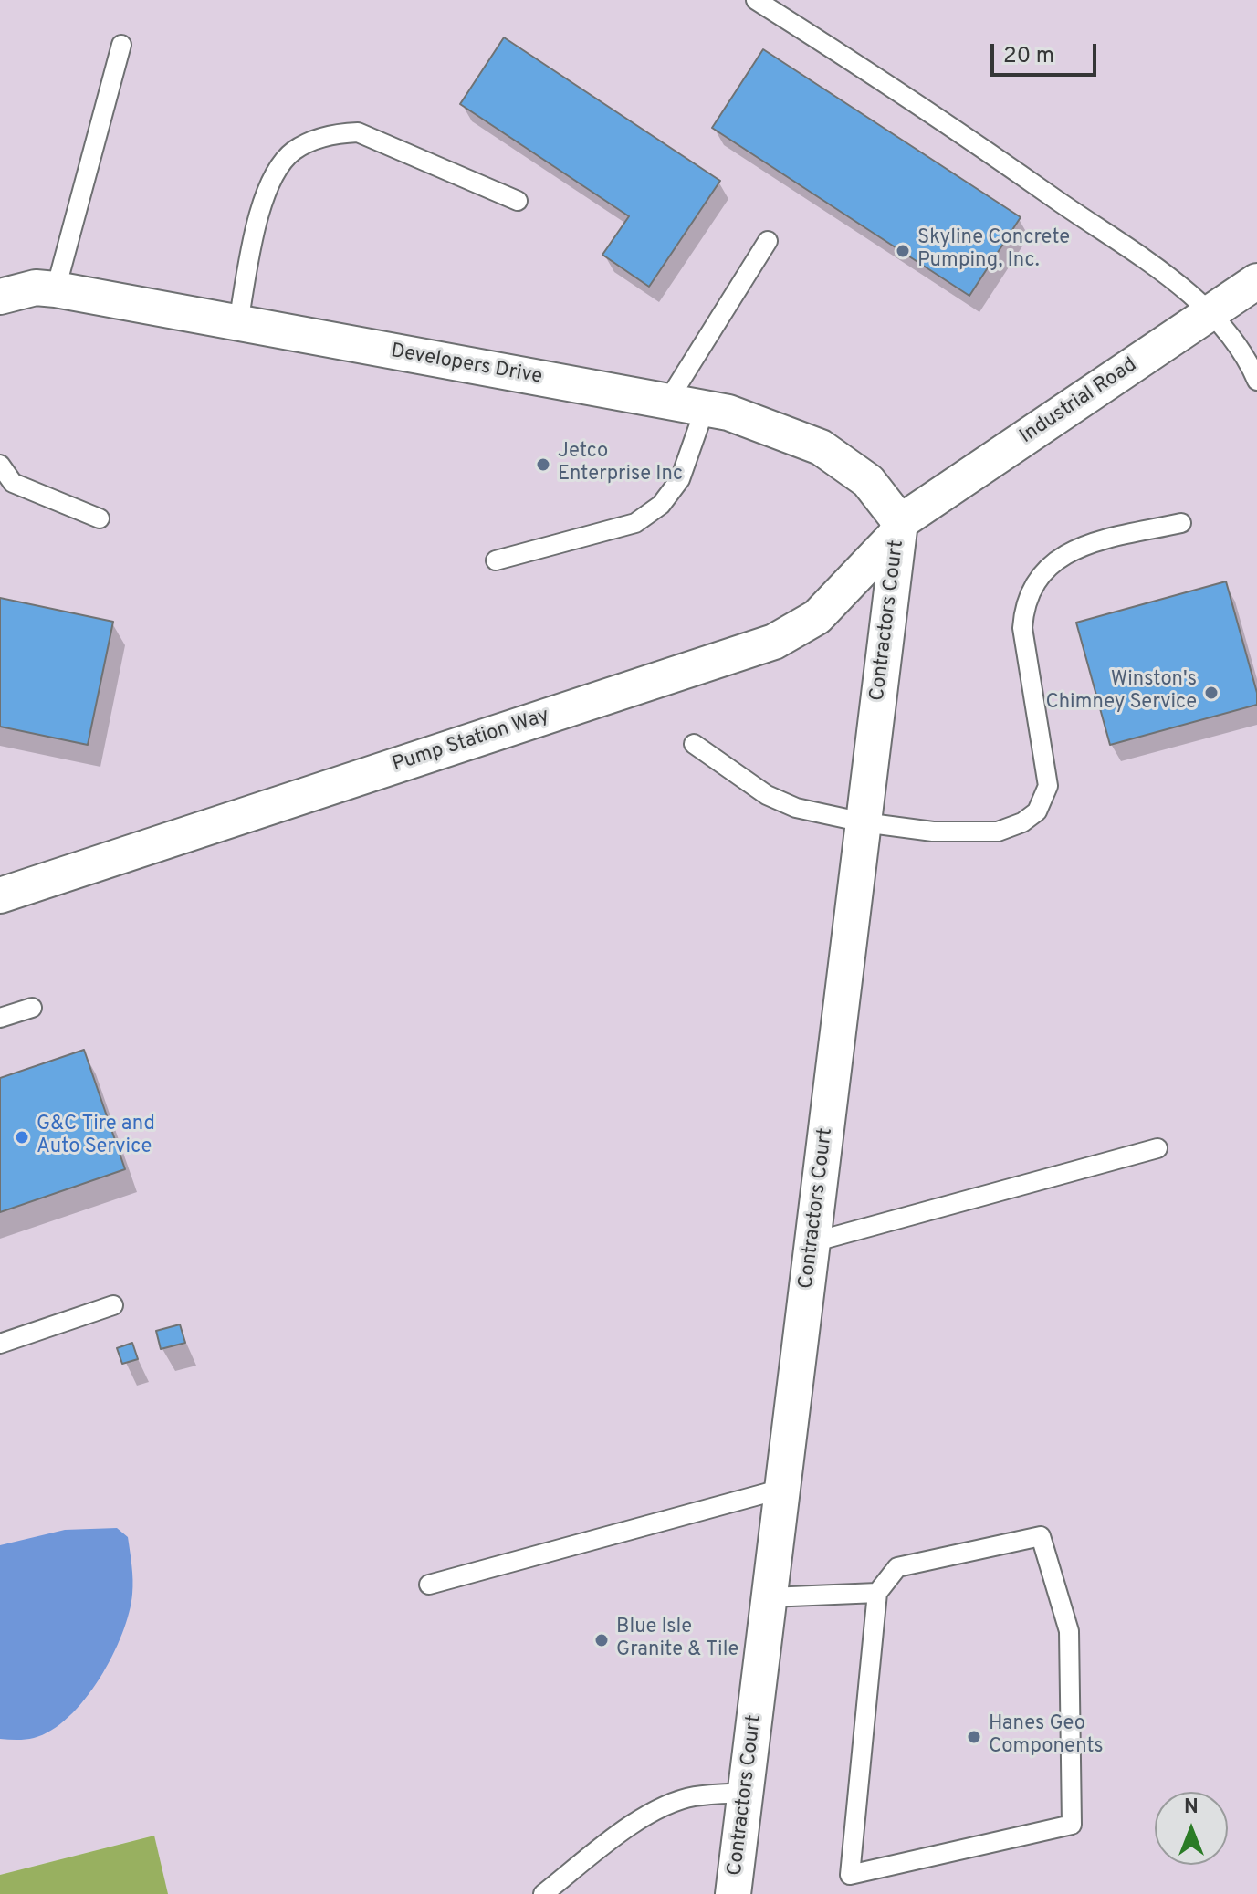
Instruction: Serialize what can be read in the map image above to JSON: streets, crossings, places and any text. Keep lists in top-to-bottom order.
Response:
{
  "streets": {
    "street": [
      "Developers Drive",
      "Industrial Road",
      "Contractors Court",
      "Pump Station Way"
    ]
  },
  "crossings": [
    ["Developers Drive", "Industrial Road"],
    ["Developers Drive", "Contractors Court"],
    ["Developers Drive", "Pump Station Way"],
    ["Industrial Road", "Contractors Court"],
    ["Industrial Road", "Pump Station Way"],
    ["Contractors Court", "Pump Station Way"]
  ],
  "places": [
    "Skyline Concrete Pumping, Inc.",
    "Jetco Enterprise Inc",
    "Winston's Chimney Service",
    "G&C Tire and Auto Service",
    "Blue Isle Granite & Tile",
    "Hanes Geo Components"
  ],
  "scale_bar": "20 m",
  "north": "top"
}
